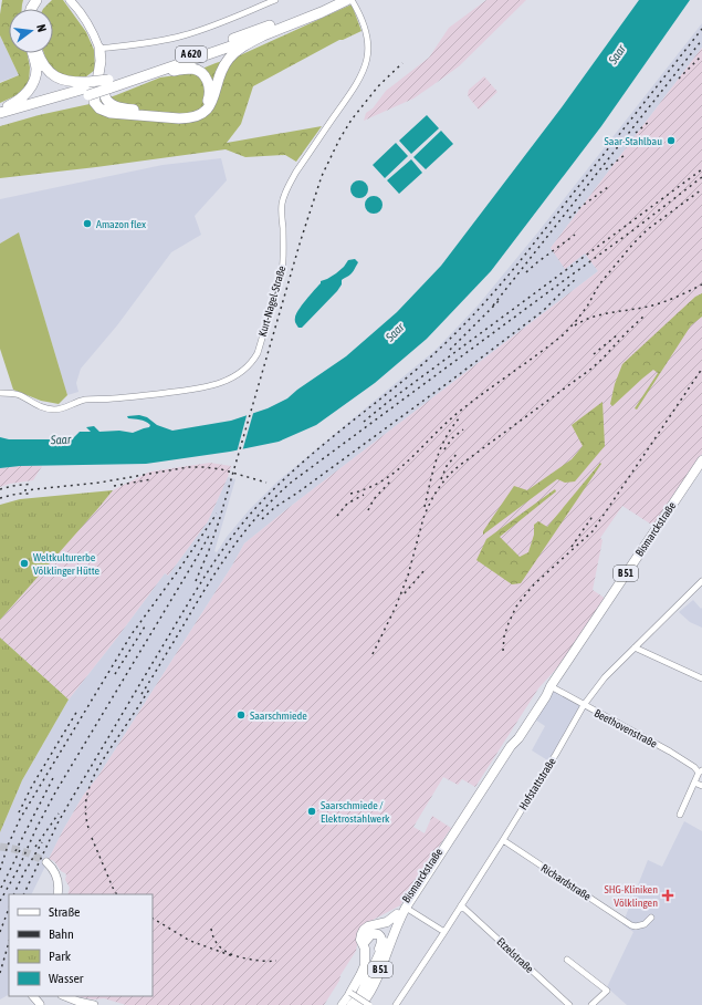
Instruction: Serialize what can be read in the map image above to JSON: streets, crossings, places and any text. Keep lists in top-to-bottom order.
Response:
{
  "streets": {
    "highway": ["A 620"],
    "main road": ["Bismarckstraße", "B 51"],
    "street": [
      "Kurt-Nagel-Straße",
      "Beethovenstraße",
      "Hofstattstraße",
      "Richardstraße",
      "Etzelstraße"
    ]
  },
  "crossings": [
    ["Bismarckstraße", "B 51"],
    ["Bismarckstraße", "Beethovenstraße"],
    ["Beethovenstraße", "Hofstattstraße"],
    ["Hofstattstraße", "Richardstraße"],
    ["Hofstattstraße", "Etzelstraße"]
  ],
  "water": ["Saar"],
  "places": {
    "other": [
      "Saar-Stahlbau",
      "Amazon flex",
      "Weltkulturerbe Völklinger Hütte",
      "Saarschmiede",
      "Saarschmiede / Elektrostahlwerk"
    ],
    "health": ["SHG-Kliniken Völklingen"]
  },
  "legend": [
    "Straße",
    "Bahn",
    "Park",
    "Wasser"
  ],
  "north": "right"
}
